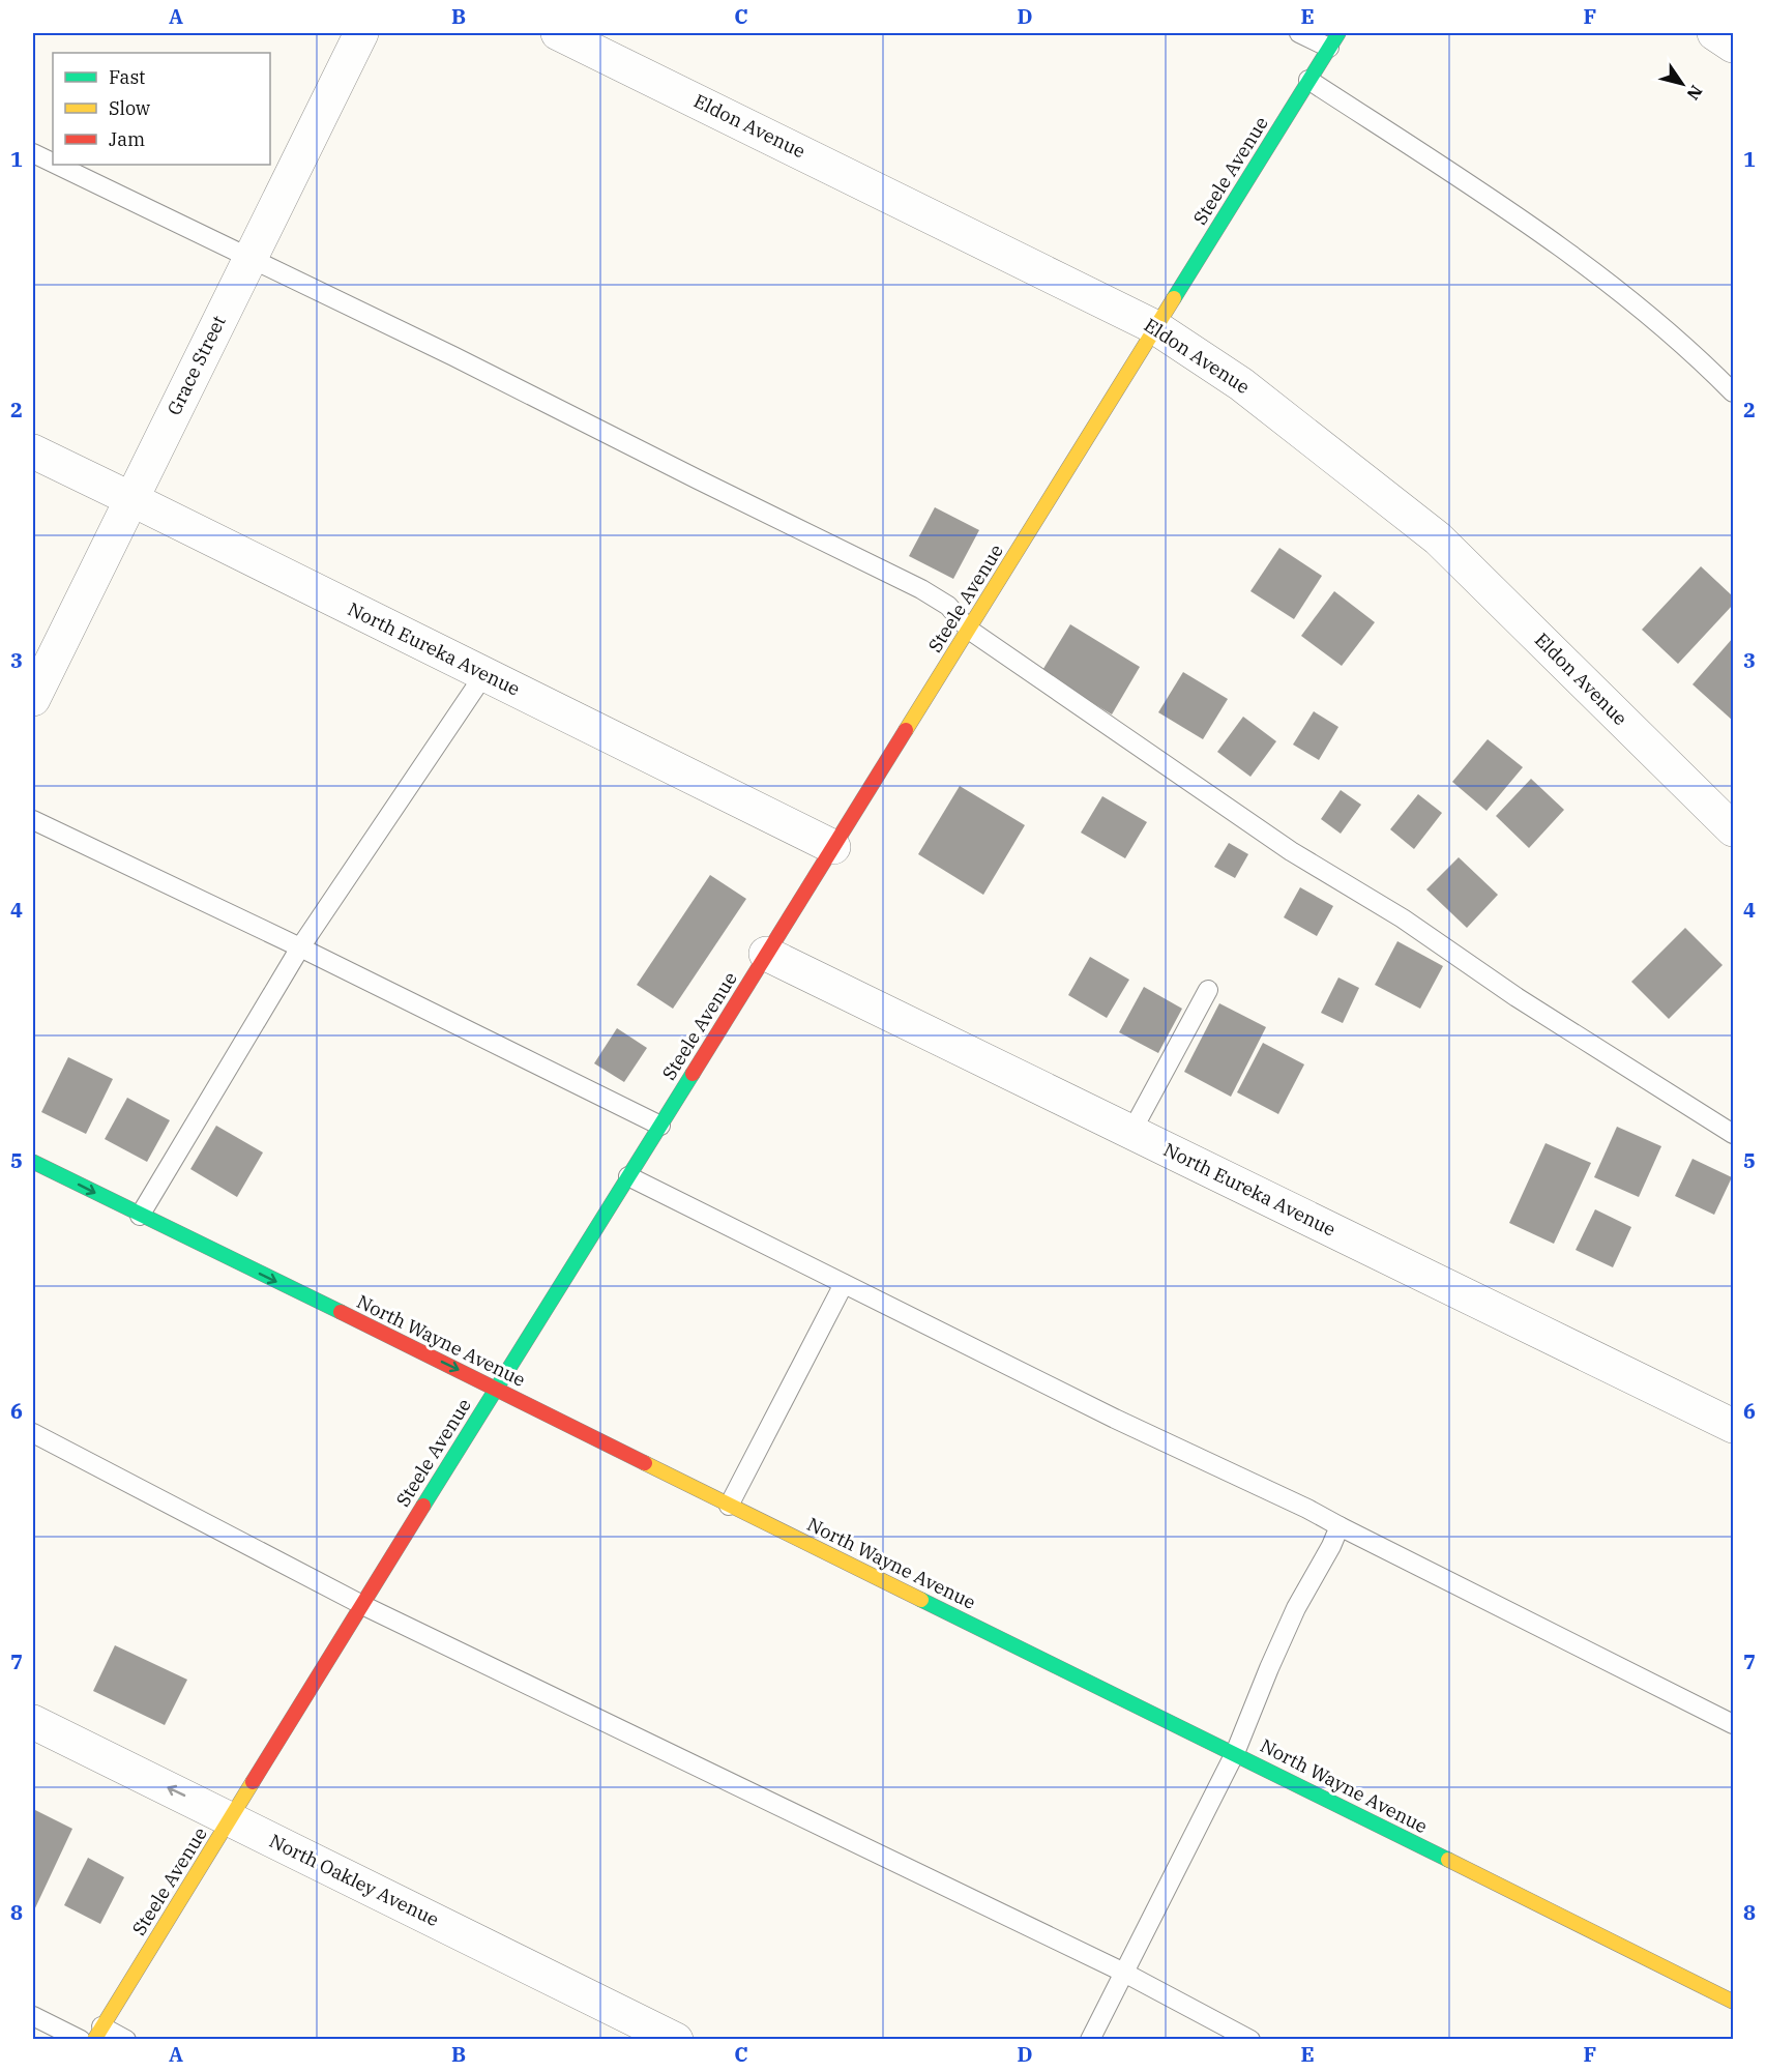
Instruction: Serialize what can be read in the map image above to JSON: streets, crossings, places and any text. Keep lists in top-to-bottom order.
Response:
{
  "streets": {
    "street": [
      "Eldon Avenue",
      "Steele Avenue",
      "Grace Street",
      "North Eureka Avenue",
      "North Wayne Avenue",
      "North Oakley Avenue"
    ]
  },
  "crossings": [
    ["Eldon Avenue", "Steele Avenue"],
    ["Steele Avenue", "North Eureka Avenue"],
    ["Steele Avenue", "North Wayne Avenue"],
    ["Steele Avenue", "North Oakley Avenue"],
    ["Grace Street", "North Eureka Avenue"]
  ],
  "legend": ["Fast", "Slow", "Jam"],
  "north": "bottom right",
  "grid": {
    "columns": [
      "A",
      "B",
      "C",
      "D",
      "E",
      "F"
    ],
    "rows": [
      "1",
      "2",
      "3",
      "4",
      "5",
      "6",
      "7",
      "8"
    ]
  }
}
